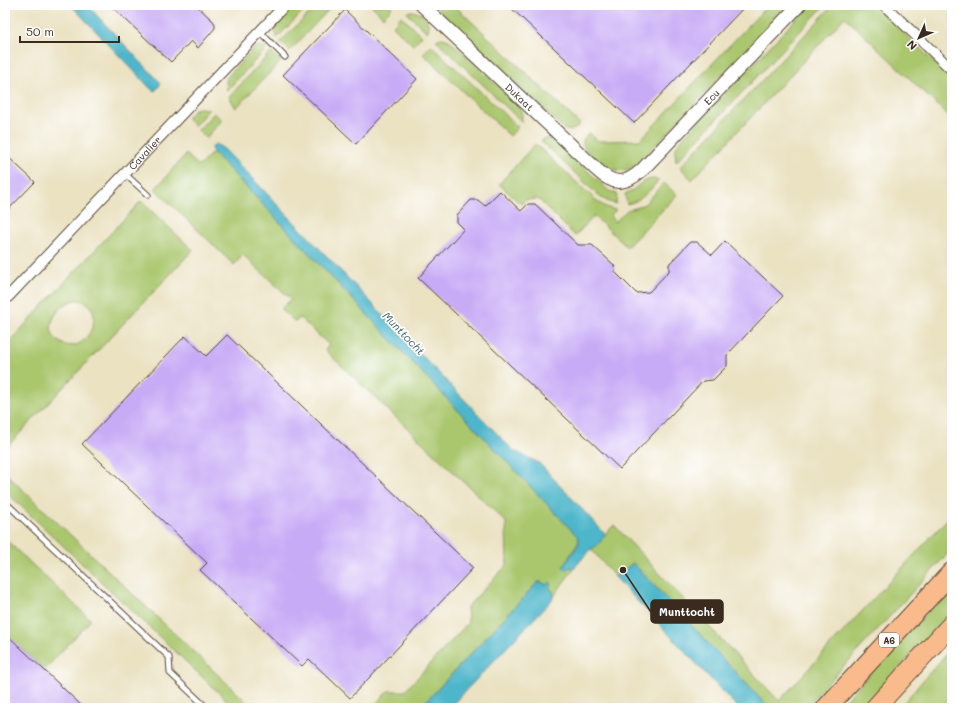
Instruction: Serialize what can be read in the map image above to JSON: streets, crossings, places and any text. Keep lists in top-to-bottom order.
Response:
{
  "streets": {
    "highway": ["A6"],
    "street": ["Dukaat", "Ecu", "Cavalier"]
  },
  "crossings": [
    ["Dukaat", "Ecu"]
  ],
  "water": ["Munttocht"],
  "places": ["Munttocht"],
  "scale_bar": "50 m",
  "north": "bottom left"
}
